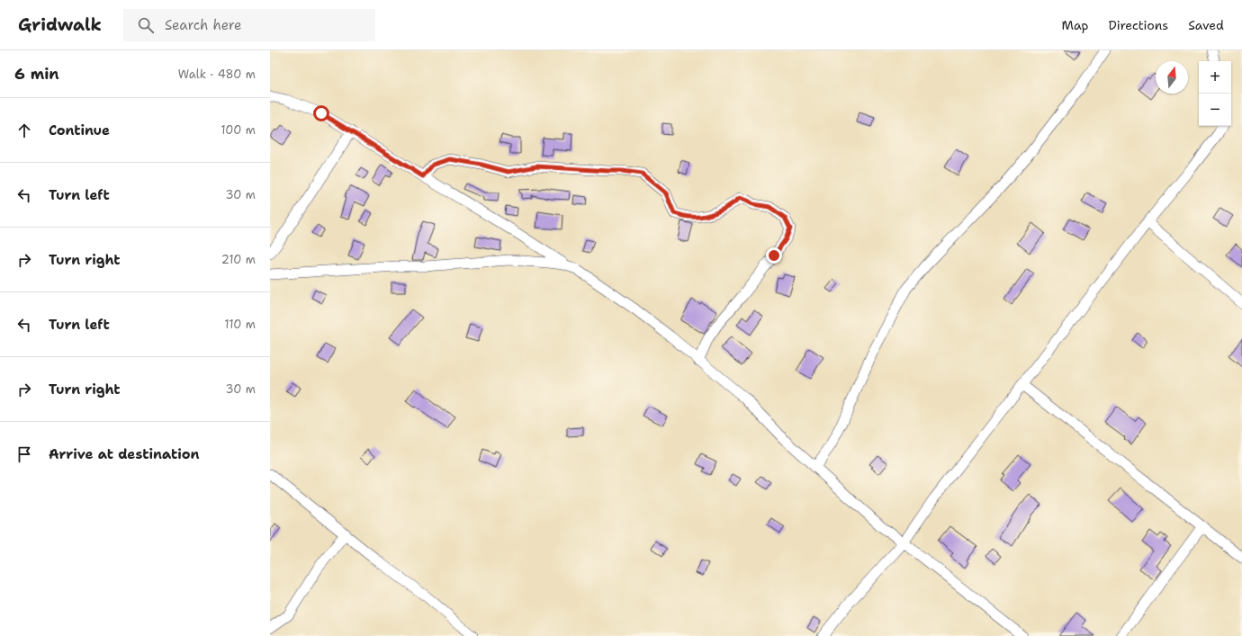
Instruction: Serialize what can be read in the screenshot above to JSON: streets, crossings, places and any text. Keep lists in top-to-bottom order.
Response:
{
  "north": "top",
  "page": {
    "header": "Gridwalk",
    "search": "Search here",
    "nav": ["Map", "Directions", "Saved"],
    "heading": ["6 min", "Walk · 480 m"],
    "map_buttons": ["+", "−"],
    "list": [
      ["Continue", "100 m"],
      ["Turn left", "30 m"],
      ["Turn right", "210 m"],
      ["Turn left", "110 m"],
      ["Turn right", "30 m"],
      "Arrive at destination"
    ]
  }
}
